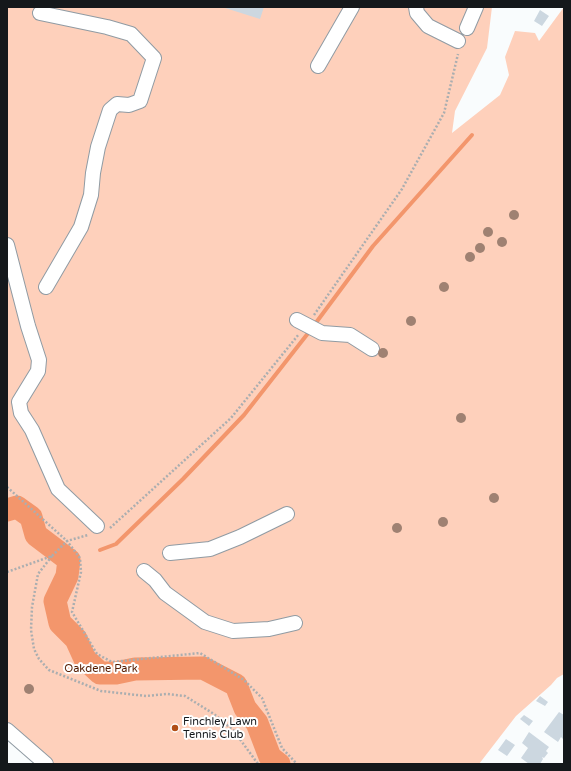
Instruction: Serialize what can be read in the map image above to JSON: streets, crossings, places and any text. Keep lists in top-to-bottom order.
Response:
{
  "parks": ["Oakdene Park"],
  "places": ["Finchley Lawn Tennis Club"]
}
